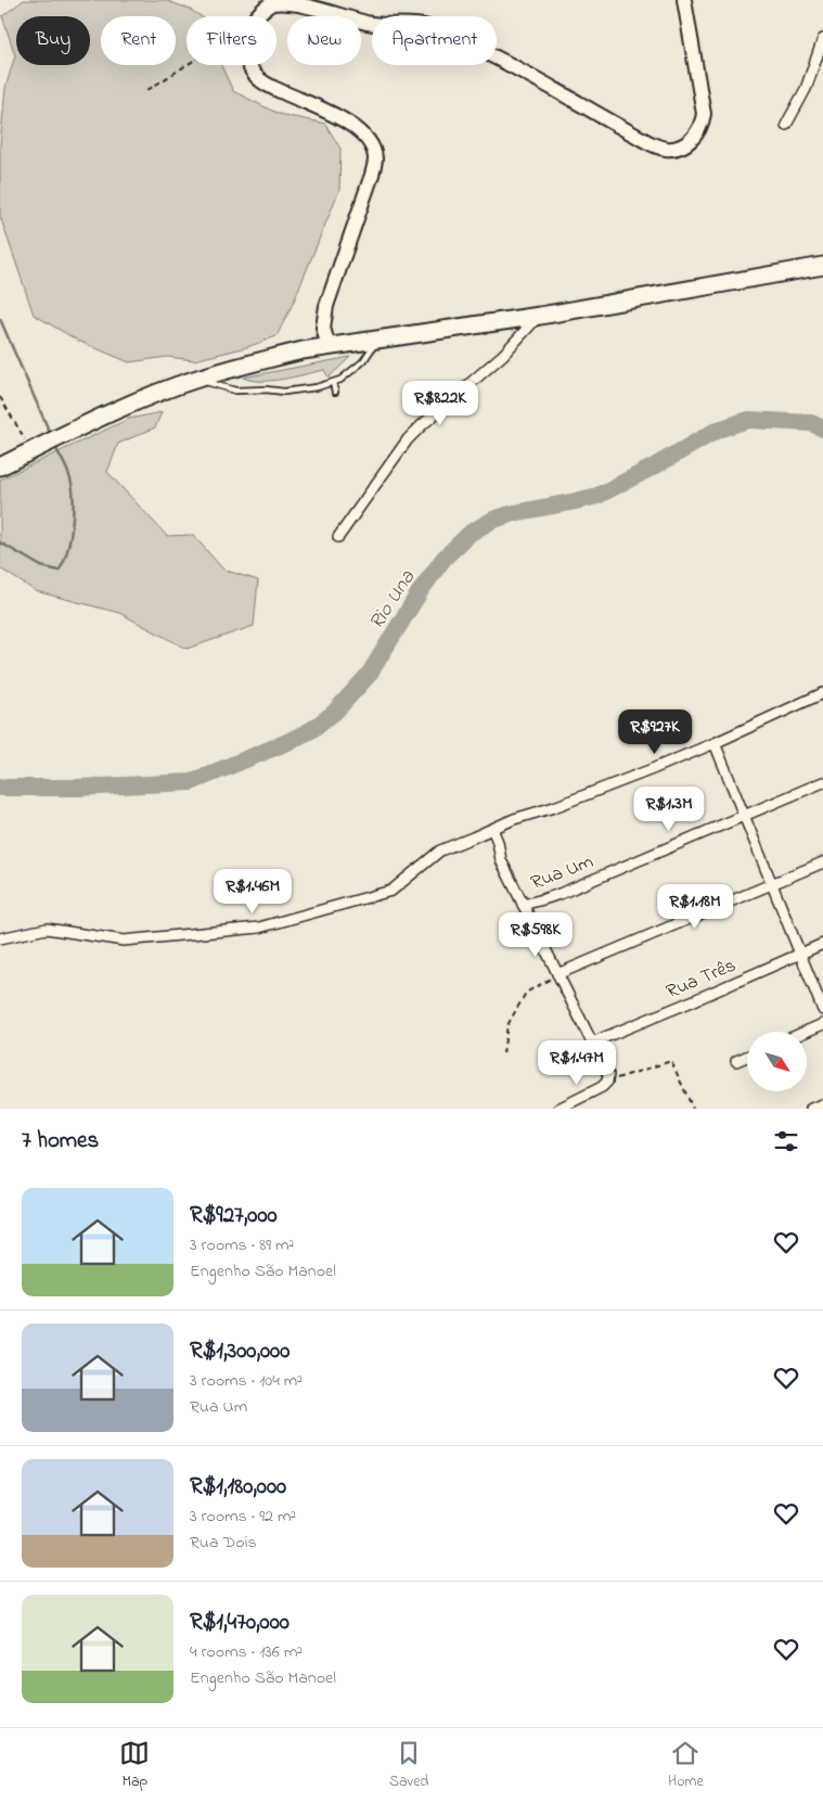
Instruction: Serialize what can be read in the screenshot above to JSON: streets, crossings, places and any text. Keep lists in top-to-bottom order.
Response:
{
  "streets": {
    "street": ["Rua Um", "Rua Três"]
  },
  "water": ["Rio Una"],
  "north": "bottom right",
  "page": {
    "chip": [
      "Buy",
      "Rent",
      "Filters",
      "New",
      "Apartment"
    ],
    "price": [
      "R$822K",
      "R$927K",
      "R$1.3M",
      "R$1.46M",
      "R$1.18M",
      "R$598K",
      "R$1.47M"
    ],
    "heading": "7 homes",
    "list": [
      {
        "name": "R$927,000",
        "note": "3 rooms · 89 m² · Engenho São Manoel"
      },
      {
        "name": "R$1,300,000",
        "note": "3 rooms · 104 m² · Rua Um"
      },
      {
        "name": "R$1,180,000",
        "note": "3 rooms · 92 m² · Rua Dois"
      },
      {
        "name": "R$1,470,000",
        "note": "4 rooms · 136 m² · Engenho São Manoel"
      }
    ],
    "tabs": ["Map", "Saved", "Home"]
  }
}
